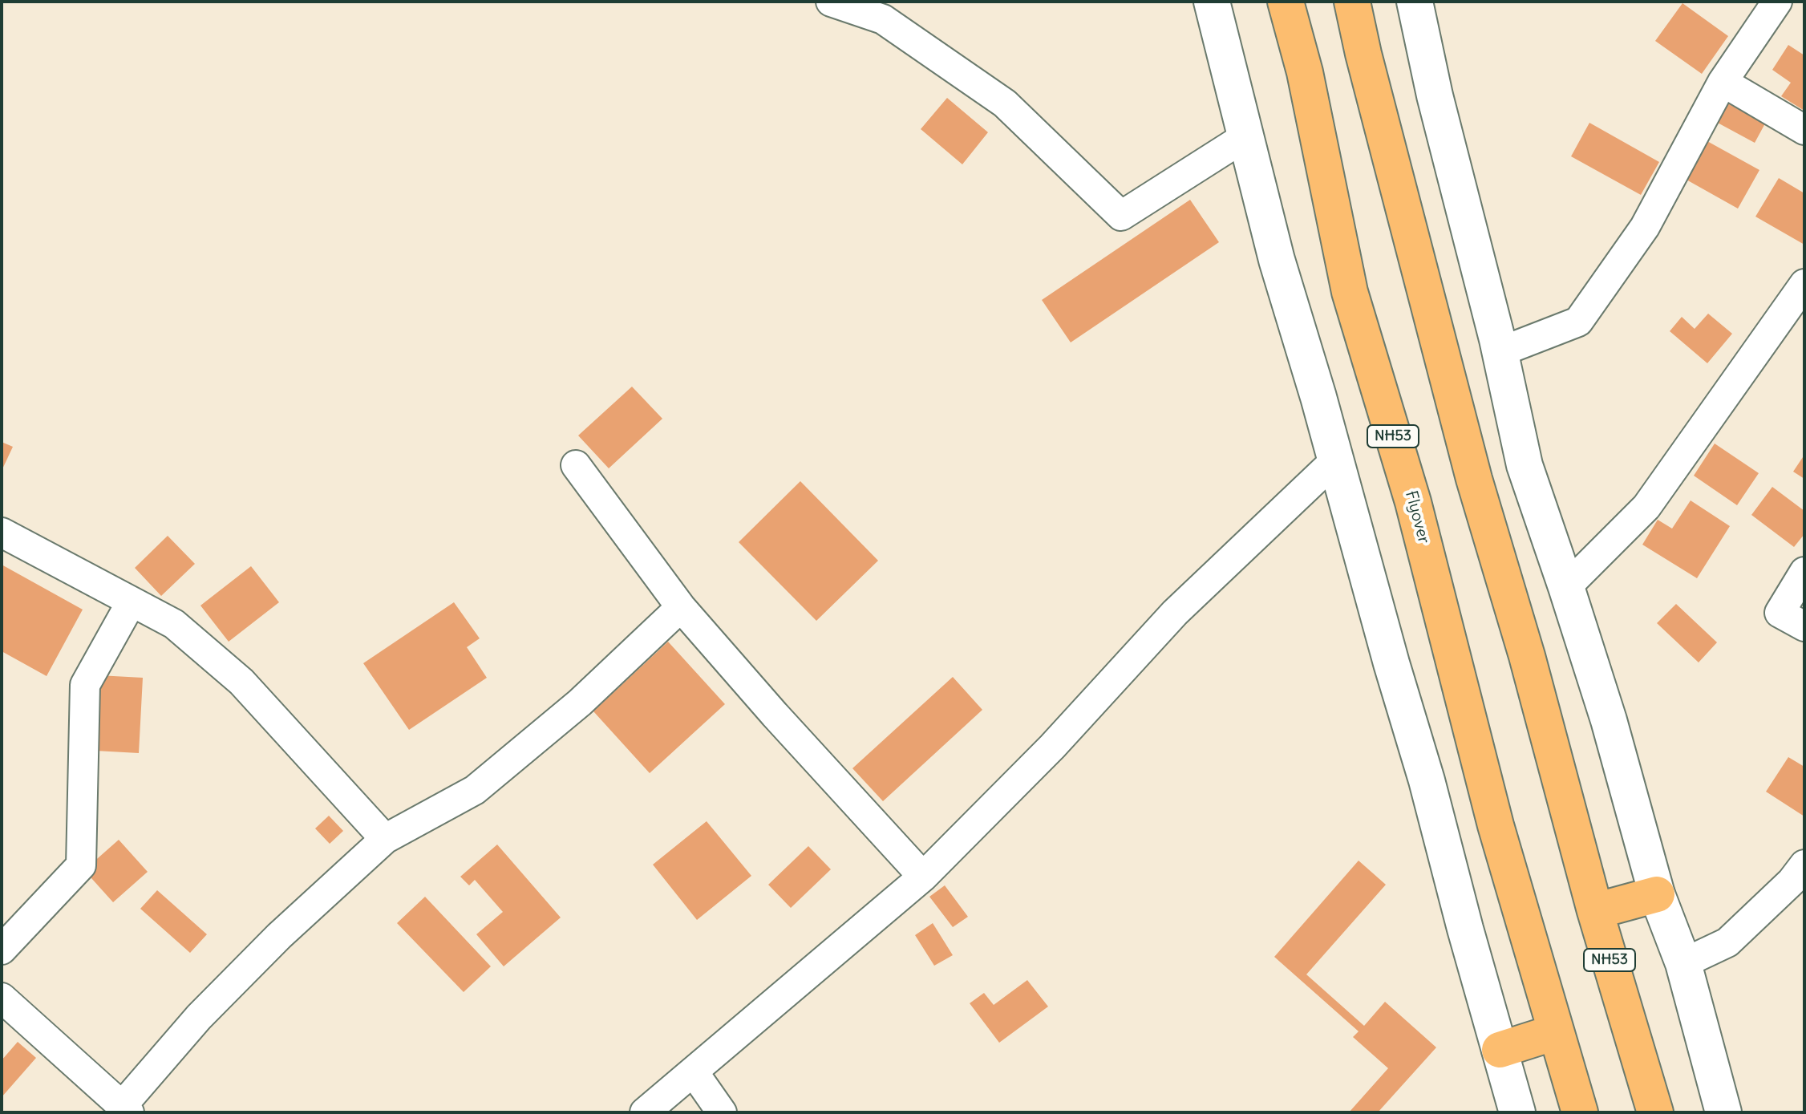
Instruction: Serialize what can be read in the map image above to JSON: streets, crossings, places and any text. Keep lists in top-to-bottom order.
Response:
{
  "streets": {
    "highway": ["NH53", "Flyover"]
  },
  "crossings": [
    ["NH53", "Flyover"]
  ]
}
